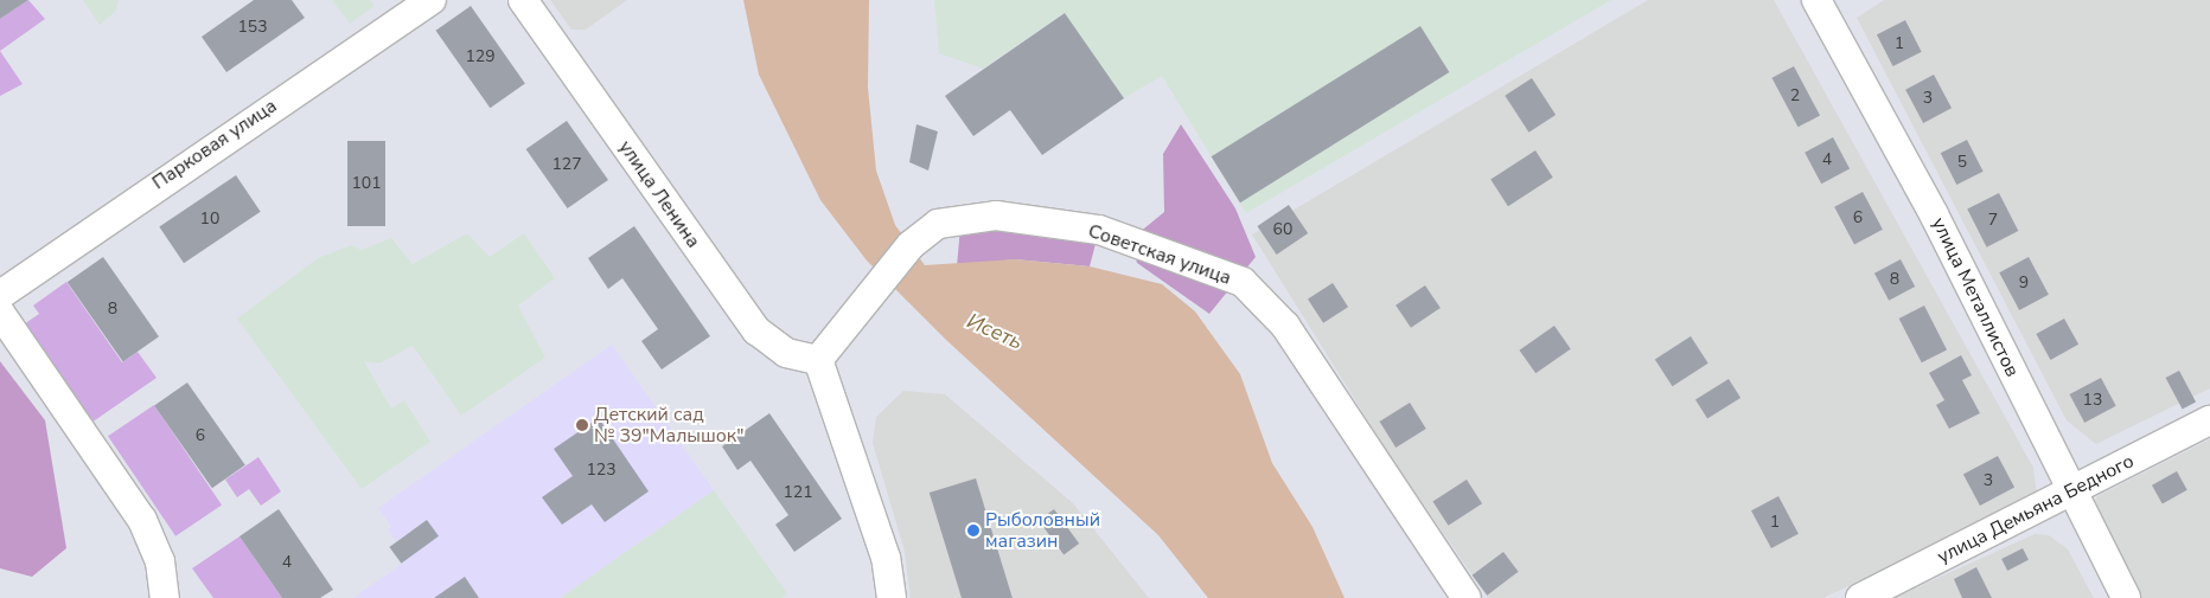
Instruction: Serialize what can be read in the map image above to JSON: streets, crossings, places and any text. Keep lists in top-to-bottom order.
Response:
{
  "streets": {
    "street": [
      "Парковая улица",
      "улица Ленина",
      "Советская улица",
      "улица Металлистов",
      "улица Демьяна Бедного"
    ]
  },
  "crossings": [
    ["улица Ленина", "Советская улица"],
    ["улица Металлистов", "улица Демьяна Бедного"]
  ],
  "water": ["Исеть"],
  "places": ["Детский сад № 39\"Малышок\"", "Рыболовный магазин"],
  "house_numbers": [
    "153",
    "1",
    "129",
    "2",
    "3",
    "4",
    "5",
    "127",
    "101",
    "6",
    "10",
    "7",
    "60",
    "8",
    "9",
    "8",
    "13",
    "6",
    "123",
    "3",
    "121",
    "1",
    "4"
  ]
}
